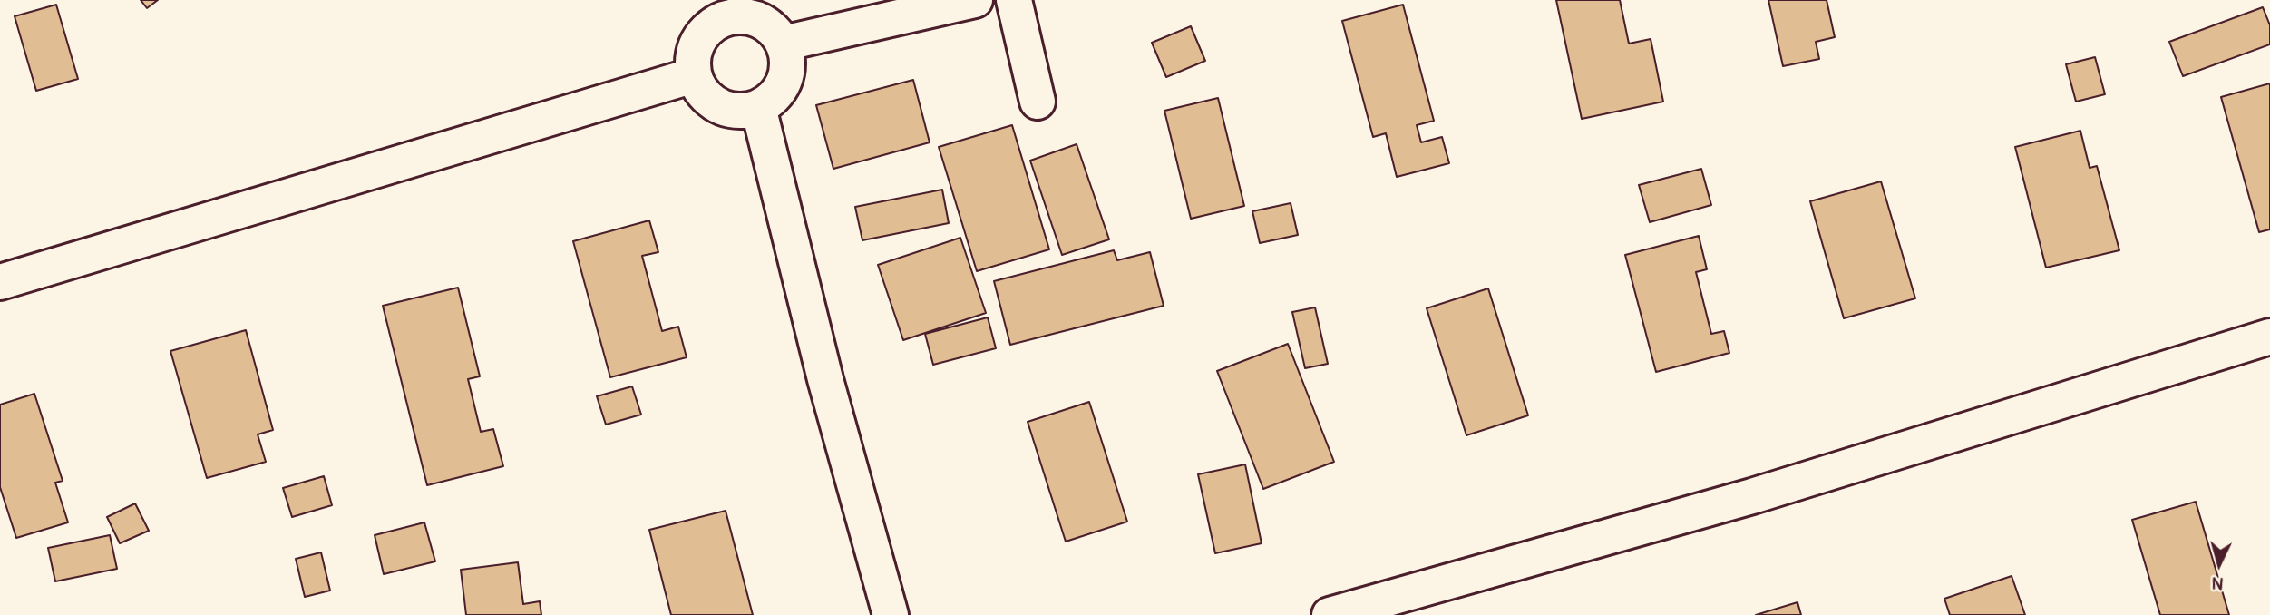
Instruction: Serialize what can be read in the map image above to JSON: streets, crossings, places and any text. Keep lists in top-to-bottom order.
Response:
{
  "north": "bottom"
}
